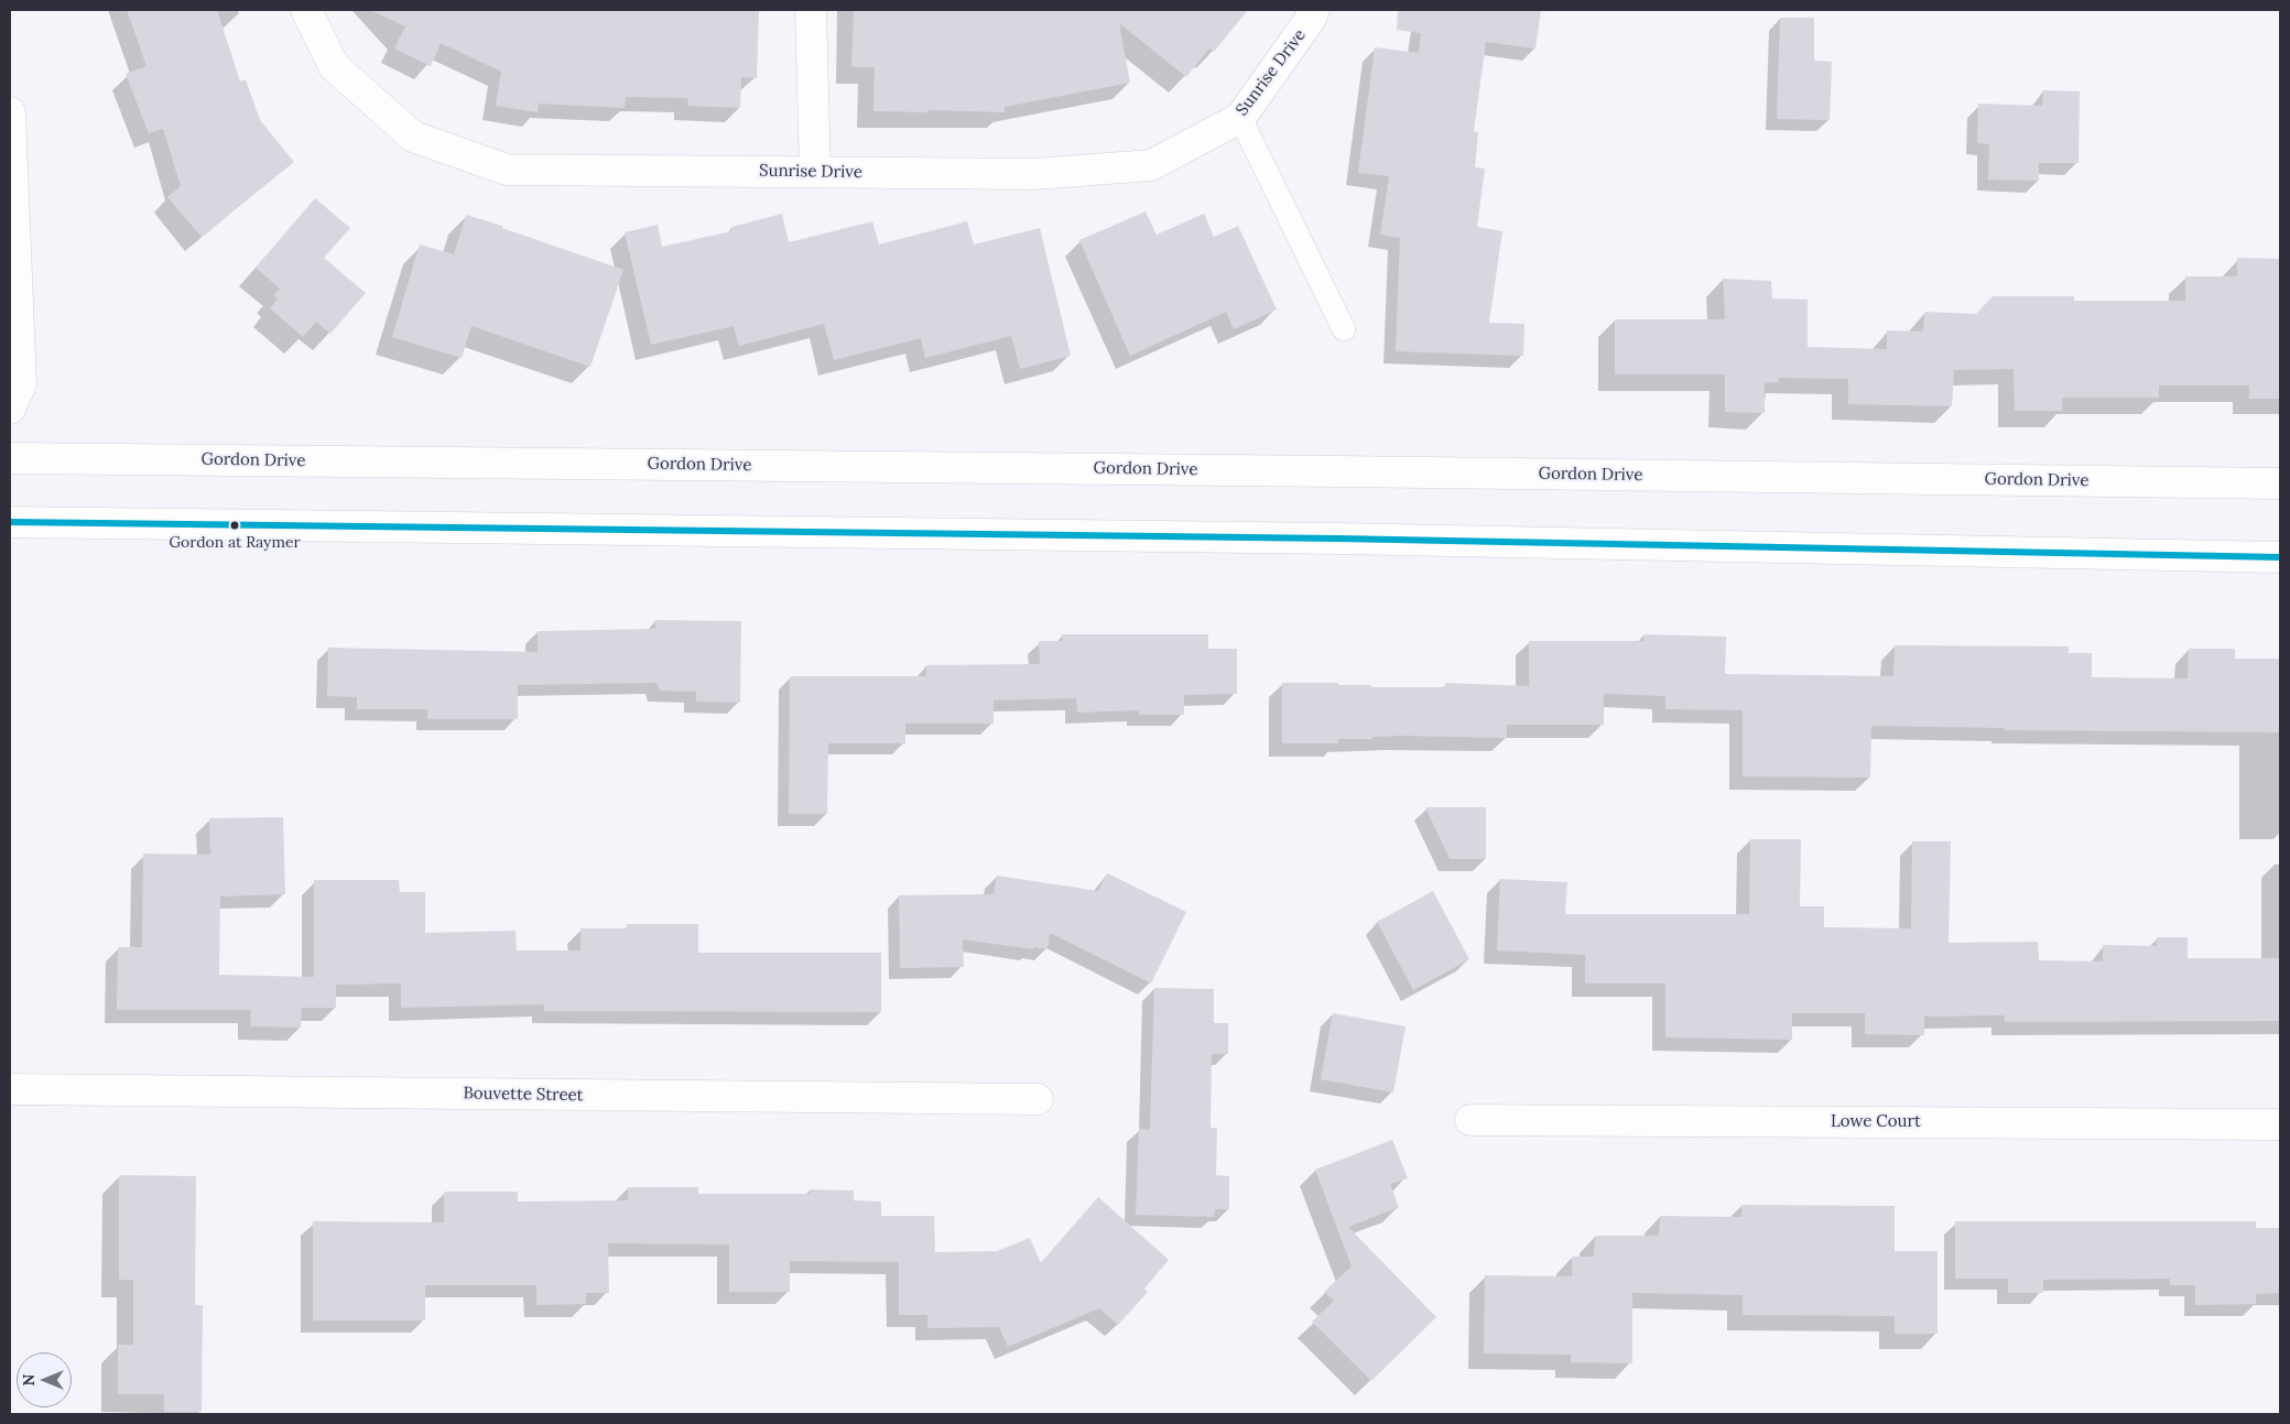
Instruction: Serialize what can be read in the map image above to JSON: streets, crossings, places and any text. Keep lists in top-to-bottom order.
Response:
{
  "streets": {
    "main road": [
      "Sunrise Drive",
      "Gordon Drive",
      "Bouvette Street",
      "Lowe Court"
    ]
  },
  "places": ["Gordon at Raymer"],
  "north": "left"
}
